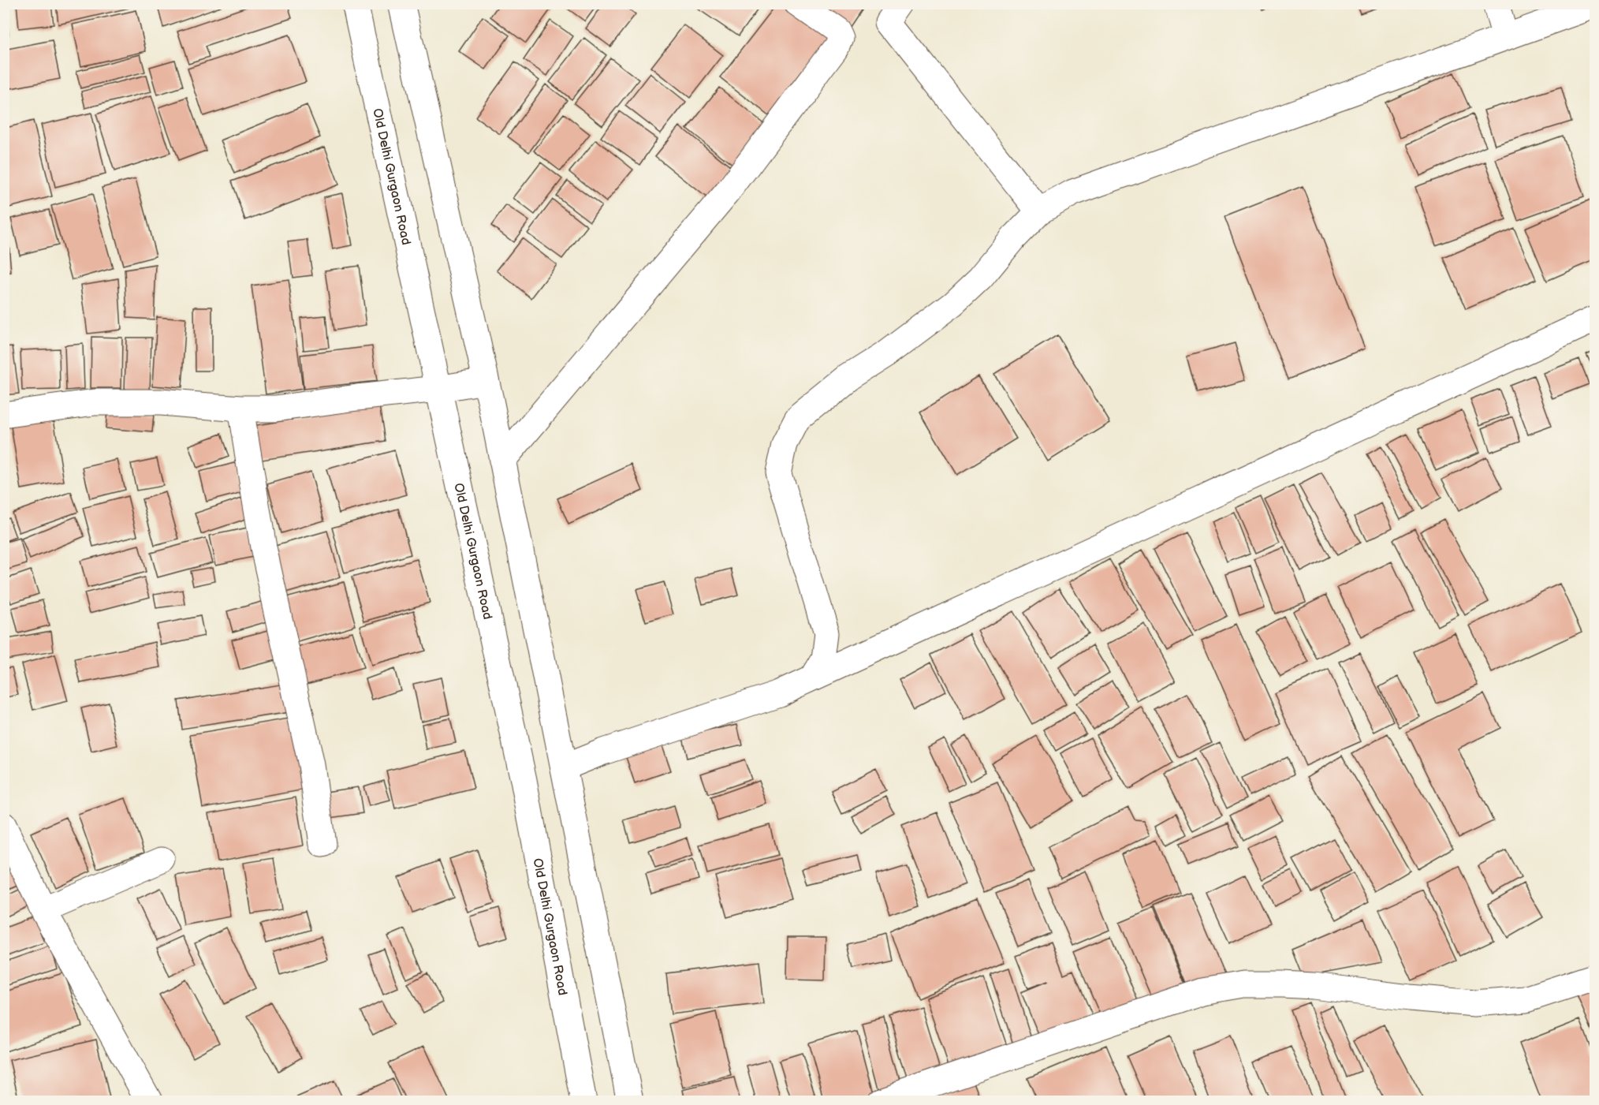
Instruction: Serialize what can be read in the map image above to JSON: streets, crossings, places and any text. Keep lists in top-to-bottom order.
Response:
{
  "streets": {
    "street": ["Old Delhi Gurgaon Road"]
  }
}
